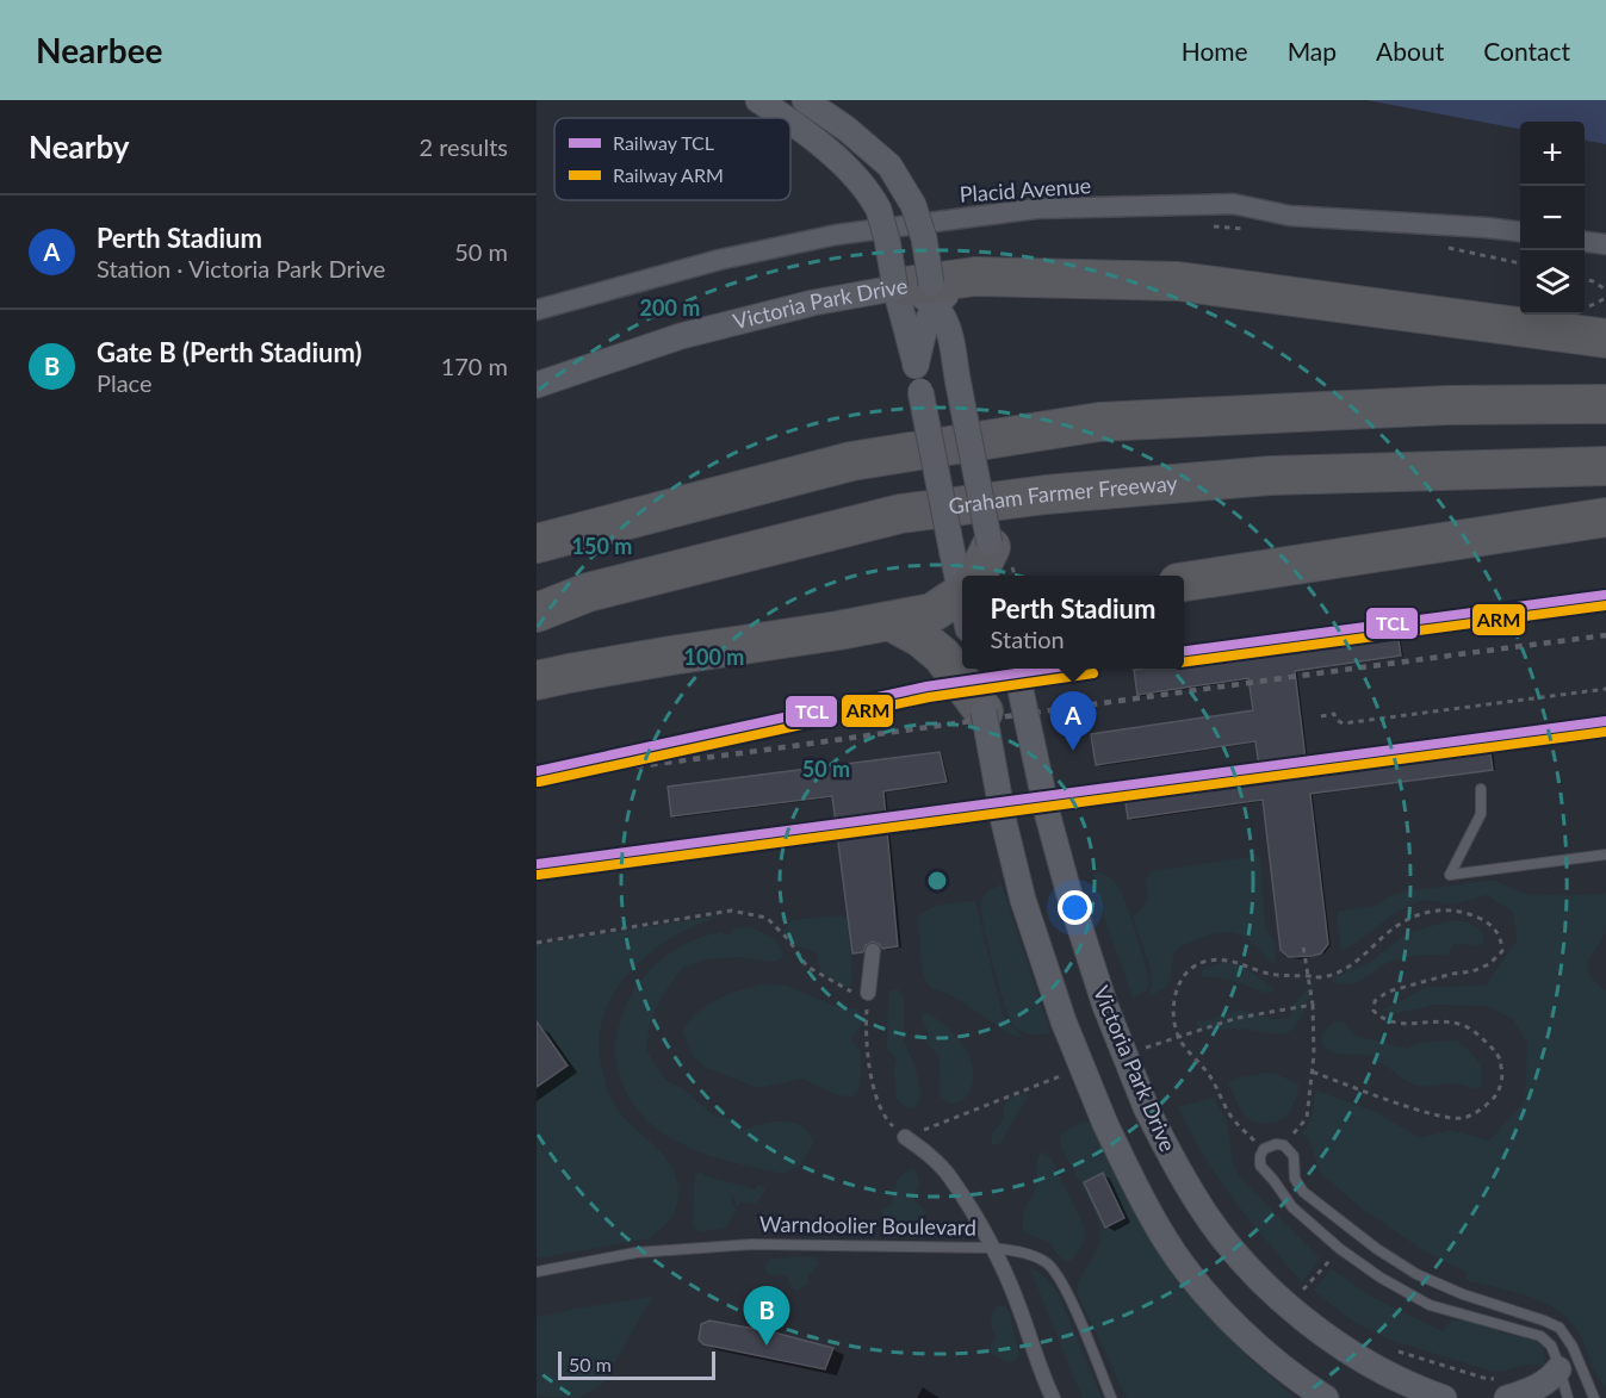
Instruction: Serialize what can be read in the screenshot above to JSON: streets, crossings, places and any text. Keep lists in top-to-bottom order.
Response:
{
  "streets": {
    "highway": ["Graham Farmer Freeway"],
    "street": ["Placid Avenue", "Victoria Park Drive"],
    "lane": ["Warndoolier Boulevard"]
  },
  "lines": ["rail line TCL", "rail line ARM"],
  "legend": ["Railway TCL", "Railway ARM"],
  "scale_bar": "50 m",
  "page": {
    "header": "Nearbee",
    "nav": [
      "Home",
      "Map",
      "About",
      "Contact"
    ],
    "heading": ["Nearby", "2 results"],
    "map_buttons": ["+", "−"],
    "list": [
      {
        "mark": "A",
        "name": "Perth Stadium",
        "note": "Station · Victoria Park Drive",
        "value": "50 m"
      },
      {
        "mark": "B",
        "name": "Gate B (Perth Stadium)",
        "note": "Place",
        "value": "170 m"
      }
    ],
    "popup": ["Perth Stadium", "Station"],
    "pins": ["A", "B"],
    "scale": "50 m"
  },
  "rings": [
    "200 m",
    "150 m",
    "100 m",
    "50 m"
  ]
}
